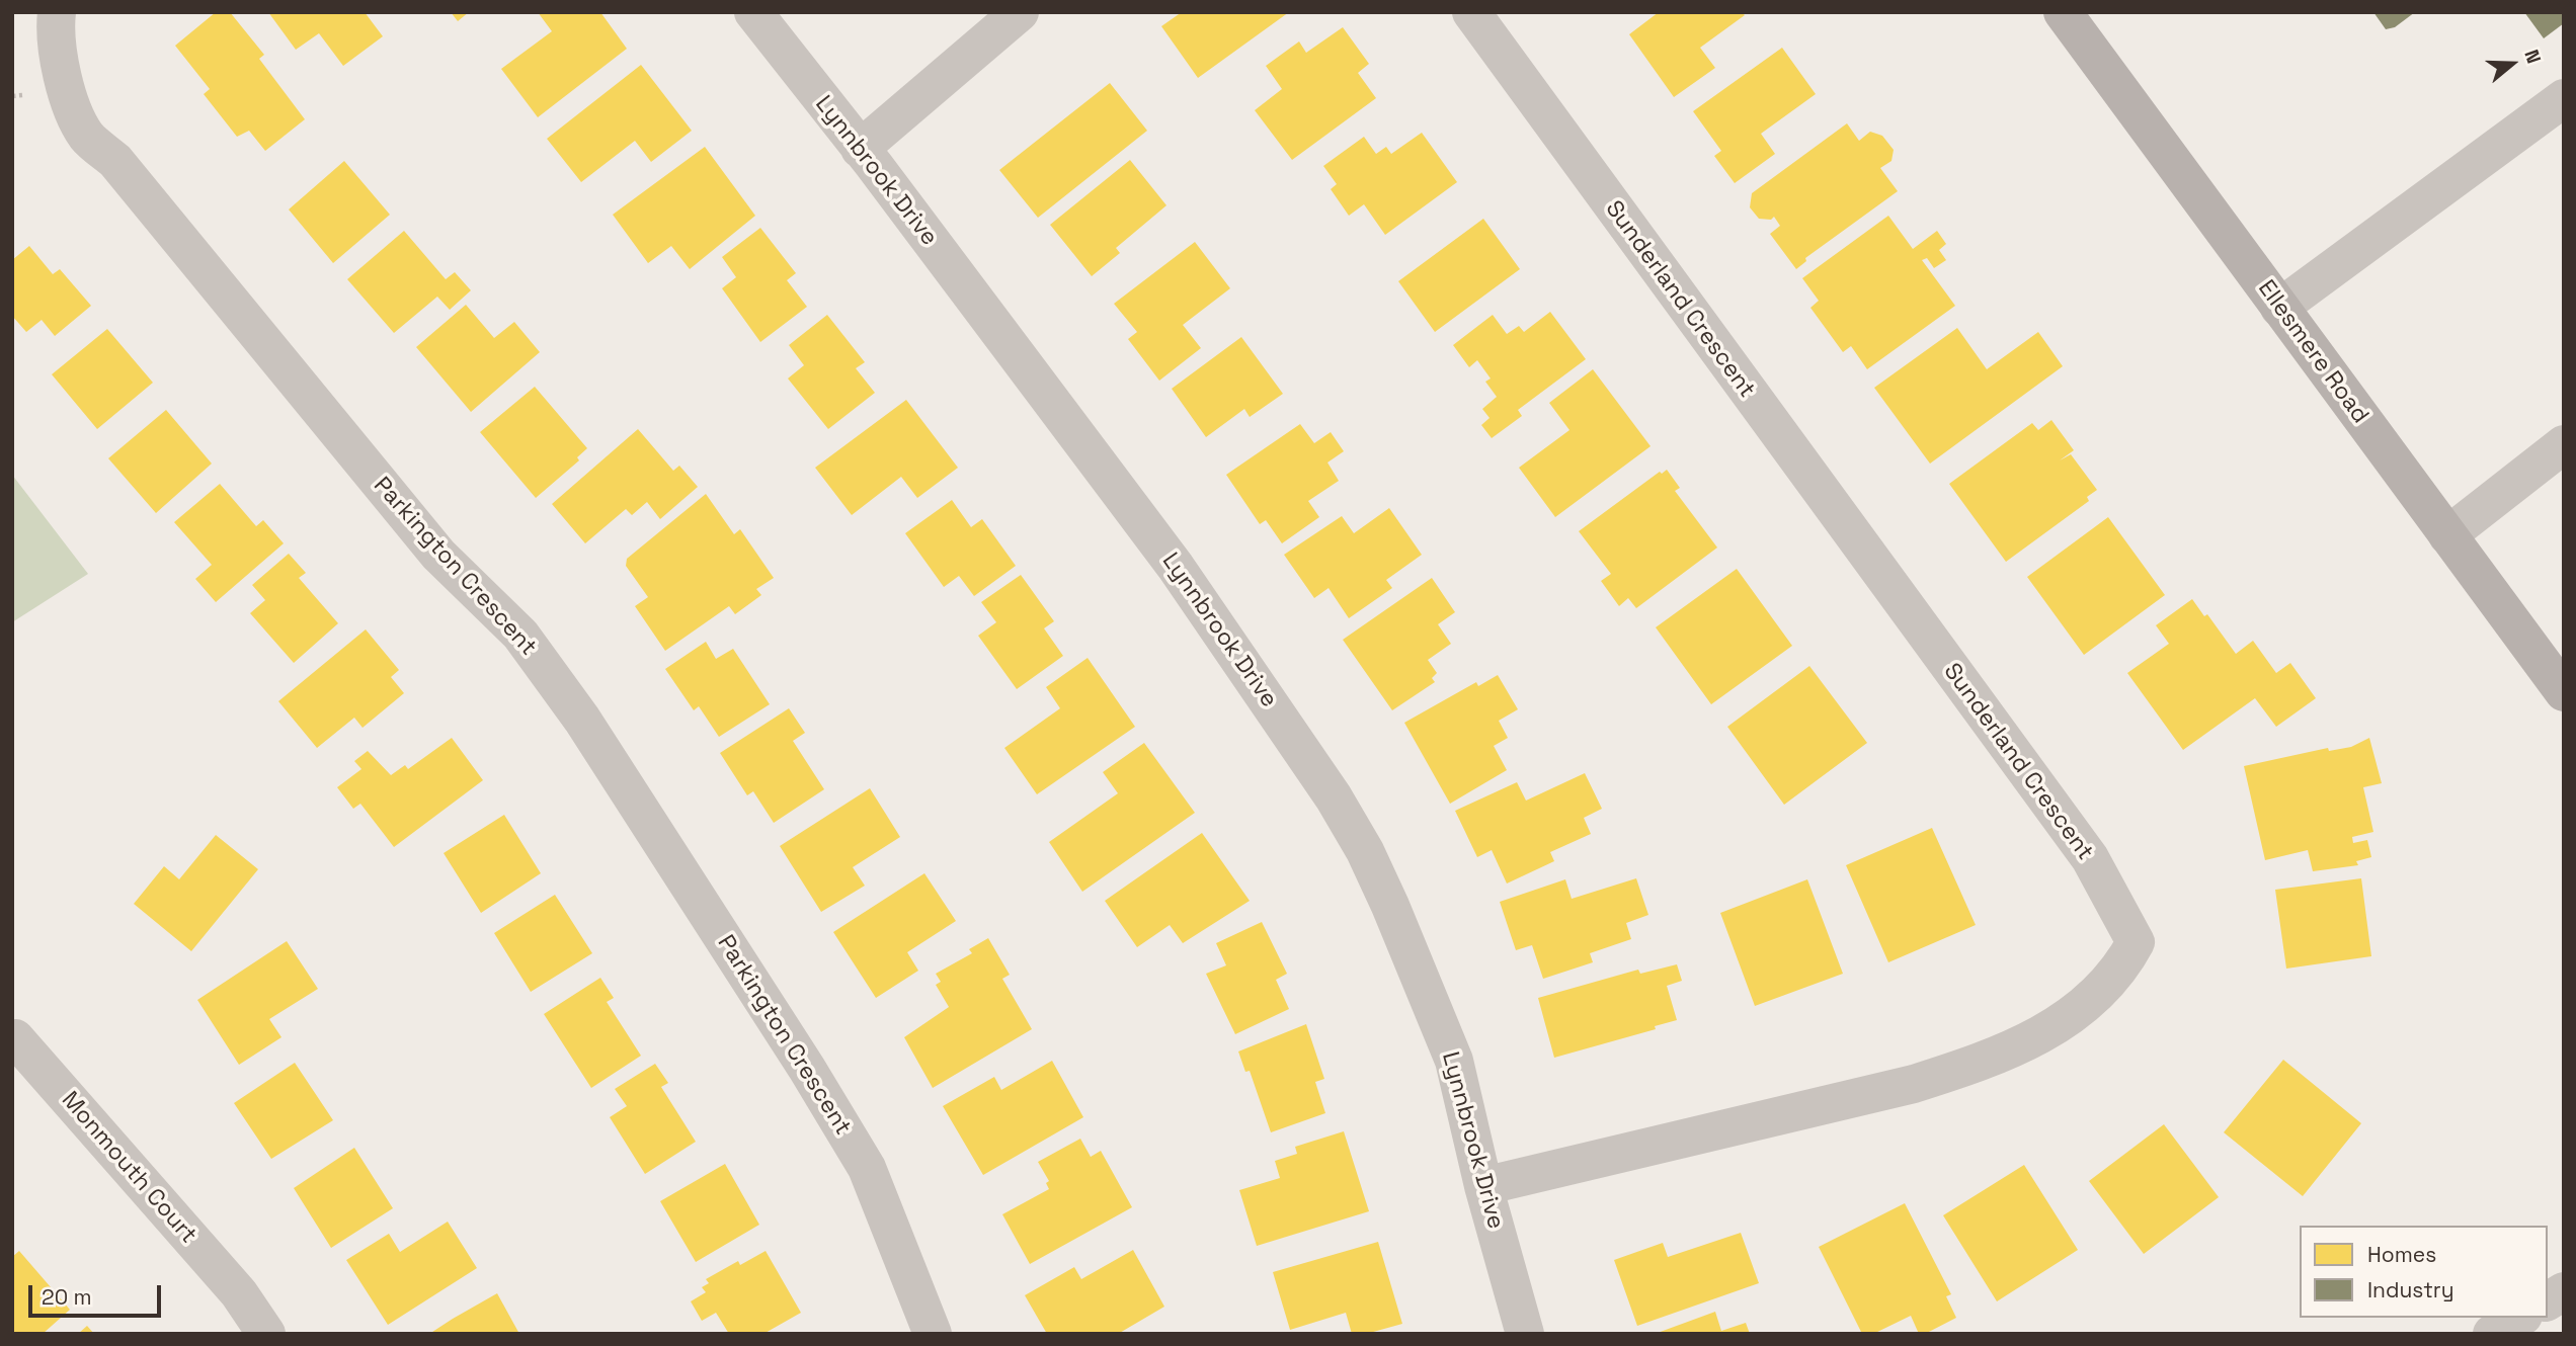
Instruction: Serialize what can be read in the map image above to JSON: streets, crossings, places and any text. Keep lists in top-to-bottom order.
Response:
{
  "streets": {
    "main road": ["Ellesmere Road"],
    "street": [
      "Lynnbrook Drive",
      "Sunderland Crescent",
      "Parkington Crescent",
      "Monmouth Court"
    ]
  },
  "crossings": [
    ["Lynnbrook Drive", "Sunderland Crescent"]
  ],
  "legend": ["Homes", "Industry"],
  "scale_bar": "20 m",
  "north": "right"
}
